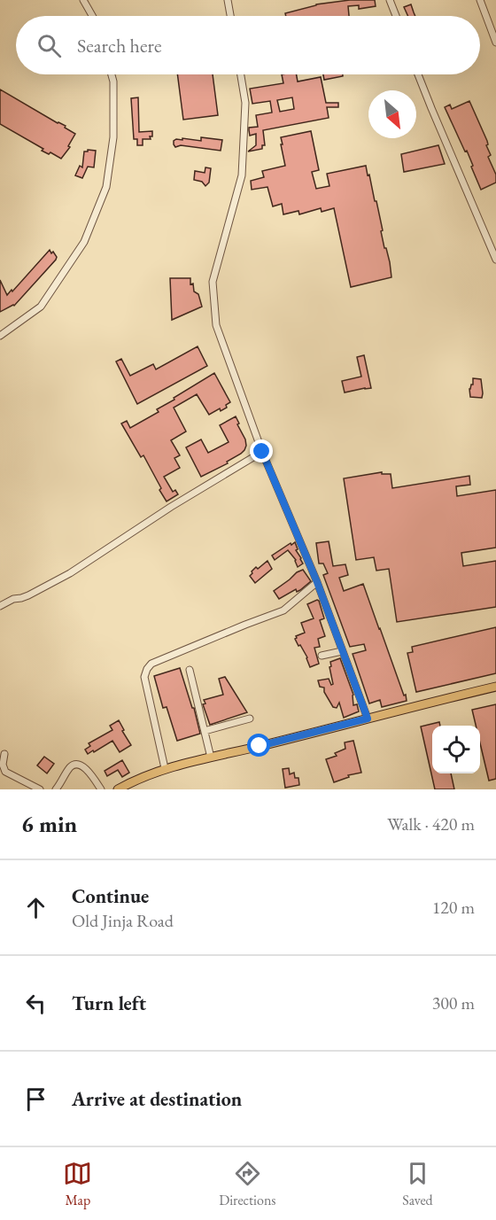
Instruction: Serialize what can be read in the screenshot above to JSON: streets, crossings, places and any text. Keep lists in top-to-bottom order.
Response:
{
  "north": "bottom right",
  "page": {
    "search": "Search here",
    "heading": ["6 min", "Walk · 420 m"],
    "list": [
      ["Continue", "Old Jinja Road", "120 m"],
      ["Turn left", "300 m"],
      "Arrive at destination"
    ],
    "nav": ["Map", "Directions", "Saved"]
  }
}
